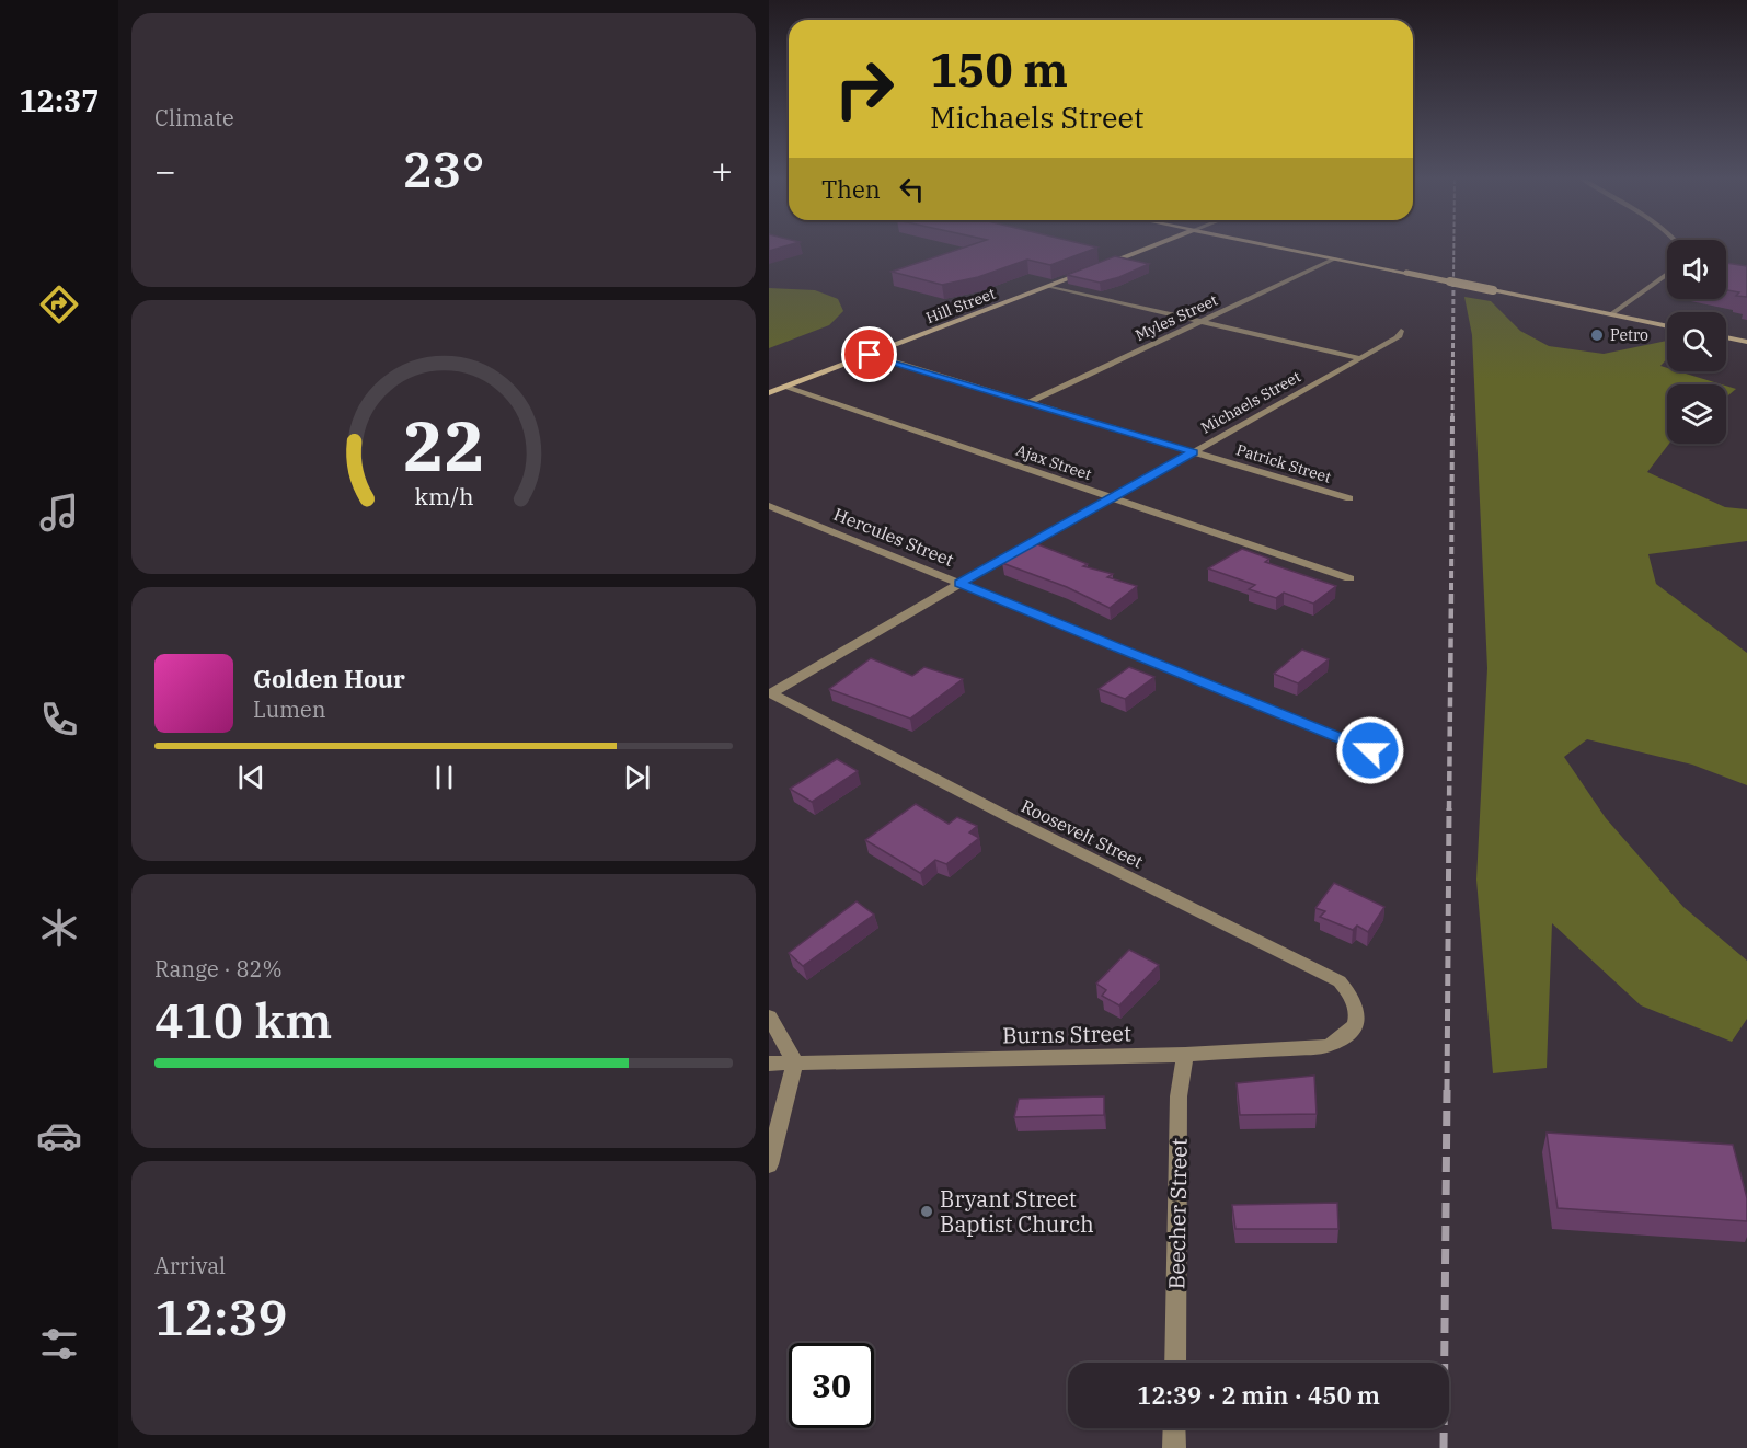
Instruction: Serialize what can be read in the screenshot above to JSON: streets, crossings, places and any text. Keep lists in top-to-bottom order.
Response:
{
  "streets": {
    "main road": ["Hill Street"],
    "street": [
      "Myles Street",
      "Michaels Street",
      "Ajax Street",
      "Patrick Street",
      "Hercules Street",
      "Roosevelt Street",
      "Burns Street",
      "Beecher Street"
    ]
  },
  "crossings": [
    ["Hill Street", "Ajax Street"],
    ["Hill Street", "Patrick Street"],
    ["Myles Street", "Patrick Street"],
    ["Michaels Street", "Ajax Street"],
    ["Michaels Street", "Patrick Street"],
    ["Michaels Street", "Hercules Street"],
    ["Michaels Street", "Roosevelt Street"],
    ["Roosevelt Street", "Burns Street"],
    ["Burns Street", "Beecher Street"]
  ],
  "places": ["Petro", "Bryant Street Baptist Church"],
  "page": {
    "tabs": "12:37",
    "tile": [
      "Climate",
      ["Range · 82%", "410 km"],
      ["Arrival", "12:39"]
    ],
    "turn": ["150 m", "Michaels Street"],
    "heat": ["−", "23°", "+"],
    "then": "Then",
    "song": ["Golden Hour", "Lumen"],
    "limit": "30",
    "trip": "12:39 · 2 min · 450 m",
    "gauge": ["22", "km/h"]
  }
}
